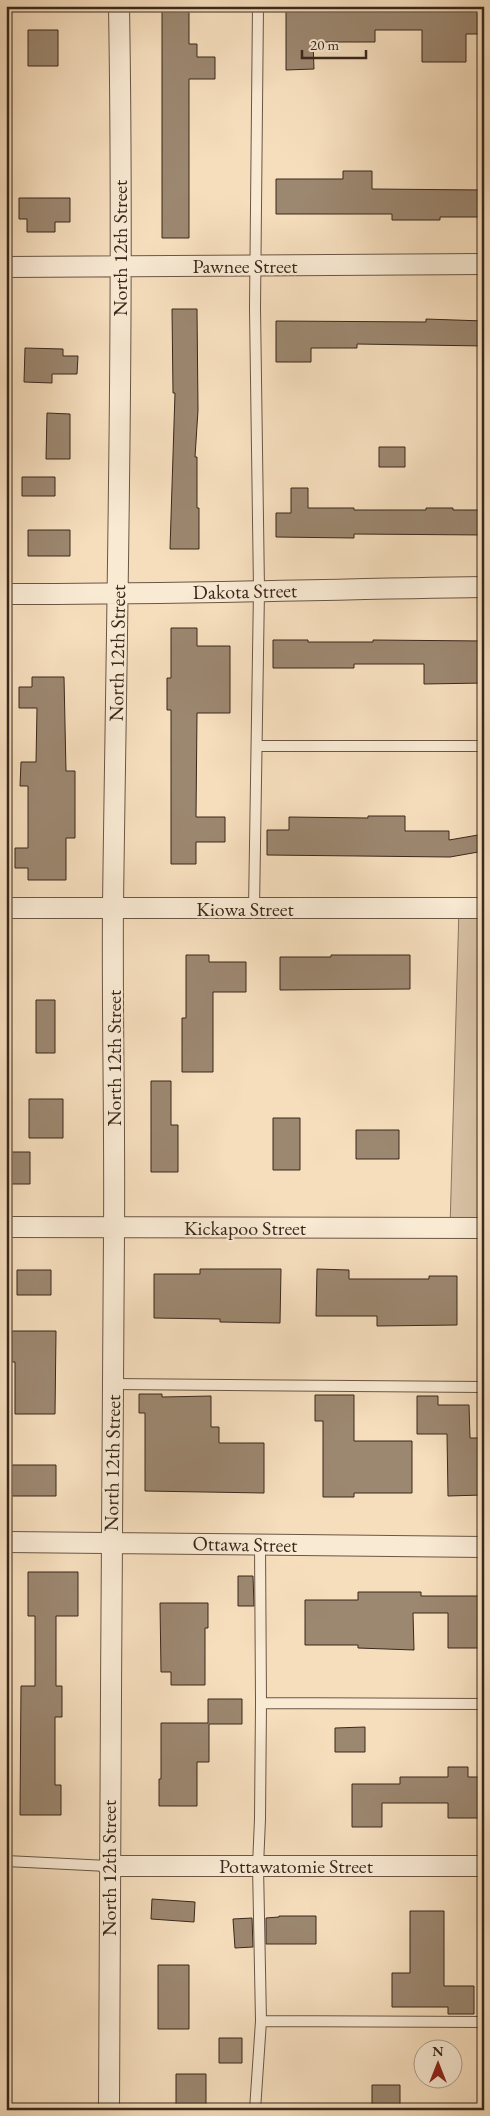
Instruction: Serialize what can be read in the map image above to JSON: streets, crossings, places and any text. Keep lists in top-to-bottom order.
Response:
{
  "streets": {
    "street": [
      "North 12th Street",
      "Pawnee Street",
      "Dakota Street",
      "Kiowa Street",
      "Kickapoo Street",
      "Ottawa Street",
      "Pottawatomie Street"
    ]
  },
  "crossings": [
    ["North 12th Street", "Pawnee Street"],
    ["North 12th Street", "Dakota Street"],
    ["North 12th Street", "Kiowa Street"],
    ["North 12th Street", "Kickapoo Street"],
    ["North 12th Street", "Ottawa Street"],
    ["North 12th Street", "Pottawatomie Street"]
  ],
  "scale_bar": "20 m",
  "north": "top"
}
